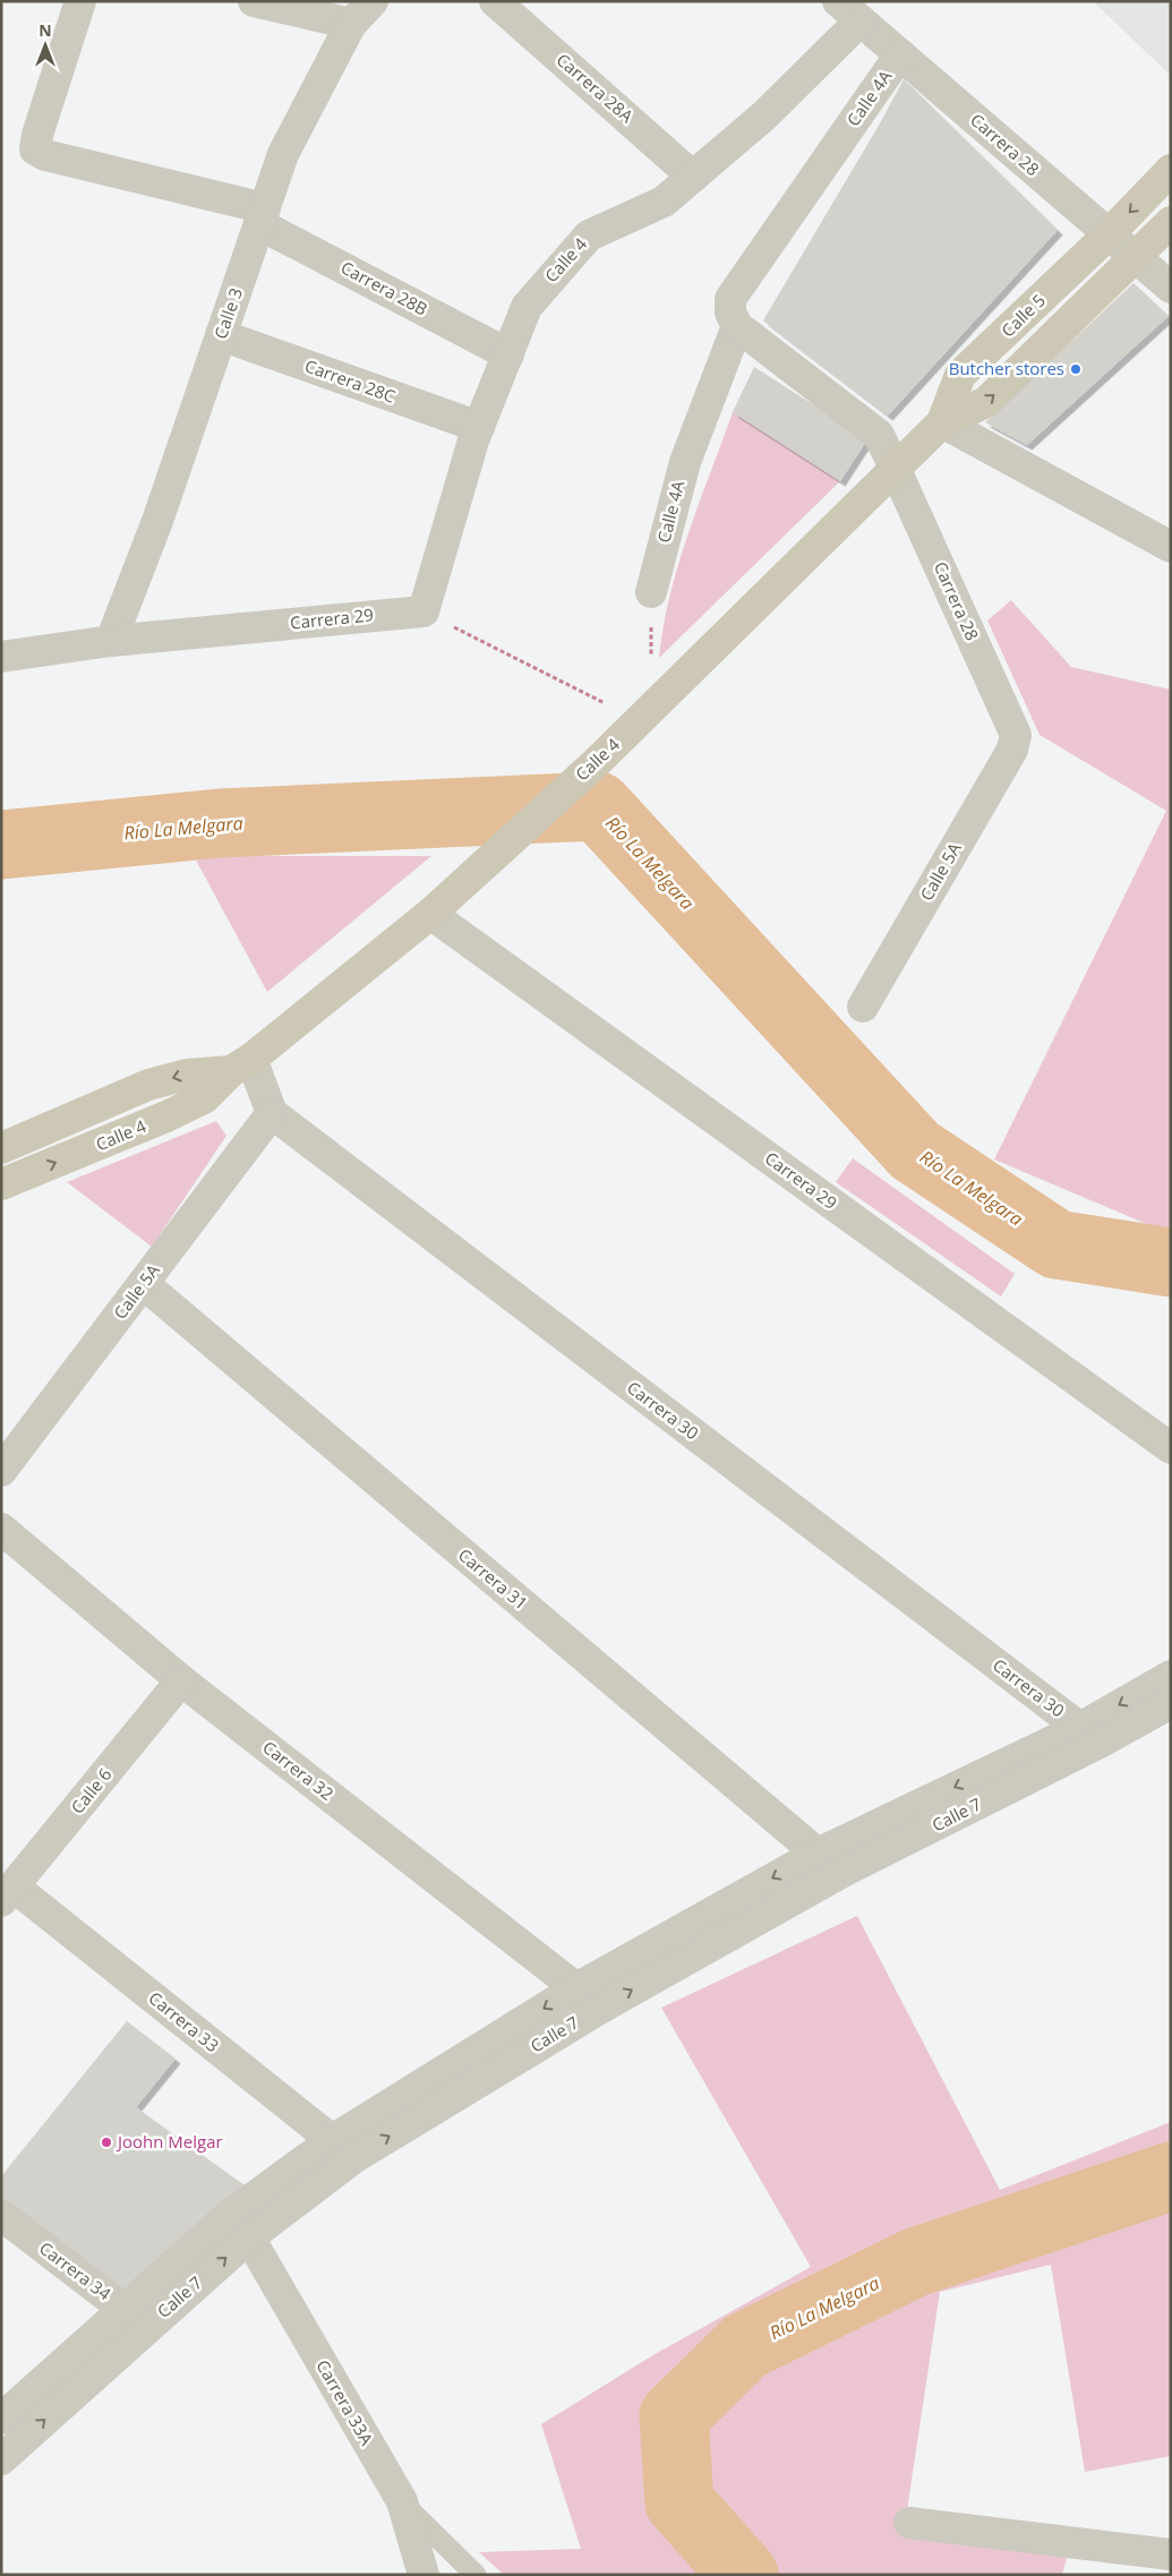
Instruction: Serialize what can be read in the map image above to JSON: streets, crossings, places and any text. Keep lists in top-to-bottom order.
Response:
{
  "streets": {
    "main road": ["Calle 4", "Calle 5"],
    "street": [
      "Carrera 28A",
      "Calle 4A",
      "Carrera 28",
      "Carrera 28B",
      "Calle 3",
      "Carrera 28C",
      "Carrera 29",
      "Calle 5A",
      "Carrera 30",
      "Carrera 31",
      "Carrera 32",
      "Calle 6",
      "Calle 7",
      "Carrera 33",
      "Carrera 34",
      "Carrera 33A"
    ]
  },
  "crossings": [
    ["Carrera 28A", "Calle 4"],
    ["Calle 4A", "Carrera 28"],
    ["Carrera 28", "Calle 4"],
    ["Carrera 28", "Calle 5"],
    ["Carrera 28", "Calle 5A"],
    ["Calle 4", "Carrera 28B"],
    ["Calle 4", "Calle 5"],
    ["Calle 4", "Carrera 28C"],
    ["Calle 4", "Carrera 29"],
    ["Carrera 28B", "Calle 3"],
    ["Calle 3", "Carrera 28C"],
    ["Calle 3", "Carrera 29"],
    ["Calle 5A", "Carrera 30"],
    ["Calle 5A", "Carrera 31"],
    ["Carrera 30", "Calle 7"],
    ["Carrera 31", "Calle 7"],
    ["Carrera 32", "Calle 6"],
    ["Carrera 32", "Calle 7"],
    ["Calle 6", "Carrera 33"],
    ["Calle 7", "Carrera 33"],
    ["Calle 7", "Carrera 34"],
    ["Calle 7", "Carrera 33A"]
  ],
  "water": ["Río La Melgara"],
  "places": ["Butcher stores", "Joohn Melgar"],
  "north": "top"
}
